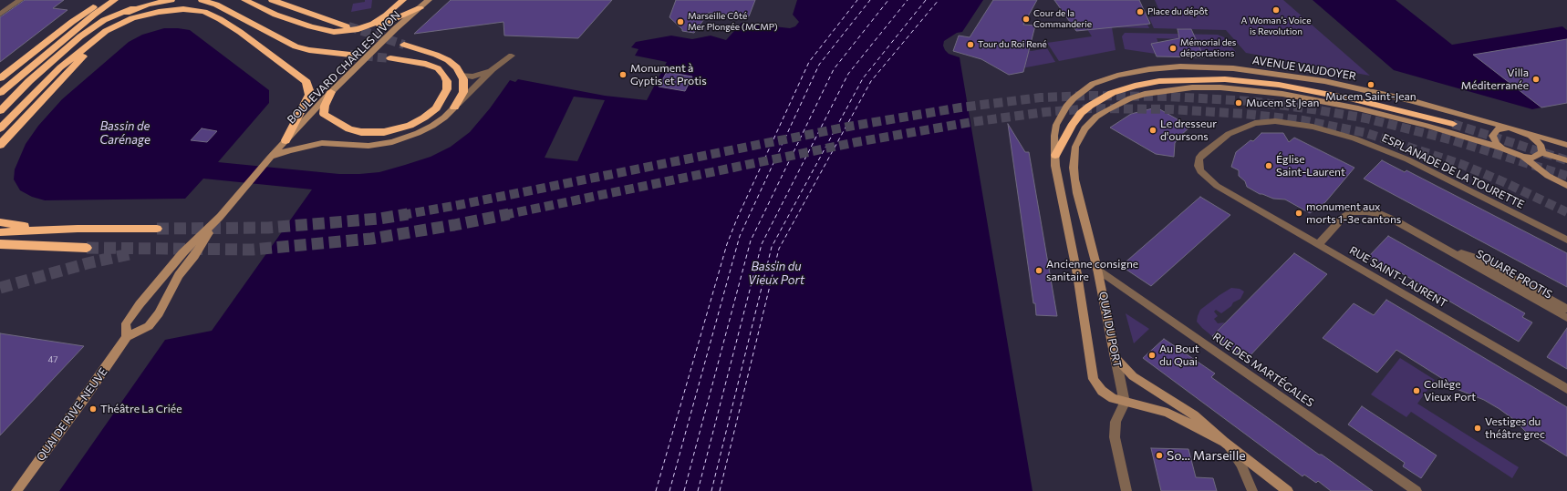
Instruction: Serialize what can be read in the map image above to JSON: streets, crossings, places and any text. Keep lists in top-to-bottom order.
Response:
{
  "streets": {
    "street": [
      "BOULEVARD CHARLES LIVON",
      "AVENUE VAUDOYER",
      "ESPLANADE DE LA TOURETTE",
      "SQUARE PROTIS",
      "RUE SAINT-LAURENT",
      "QUAI DU PORT",
      "RUE DES MARTÉGALES",
      "QUAI DE RIVE-NEUVE"
    ]
  },
  "crossings": [
    ["BOULEVARD CHARLES LIVON", "QUAI DE RIVE-NEUVE"],
    ["AVENUE VAUDOYER", "QUAI DU PORT"],
    ["ESPLANADE DE LA TOURETTE", "RUE SAINT-LAURENT"],
    ["SQUARE PROTIS", "RUE SAINT-LAURENT"],
    ["QUAI DU PORT", "RUE DES MARTÉGALES"]
  ],
  "water": ["Bassin de Carénage", "Bassin du Vieux Port"],
  "places": [
    "A Woman’s Voice is Revolution",
    "Place du dépôt",
    "Cour de la Commanderie",
    "Marseille Côté Mer Plongée (MCMP)",
    "Tour du Roi René",
    "Mémorial des déportations",
    "Monument à Gyptis et Protis",
    "Villa Méditerranée",
    "Mucem Saint-Jean",
    "Mucem St Jean",
    "Le dresseur d'oursons",
    "Église Saint-Laurent",
    "monument aux morts 1-3e cantons",
    "Ancienne consigne sanitaire",
    "Au Bout du Quai",
    "Collège Vieux Port",
    "Théâtre La Criée",
    "Vestiges du théâtre grec",
    "So... Marseille"
  ],
  "house_numbers": ["47"]
}
